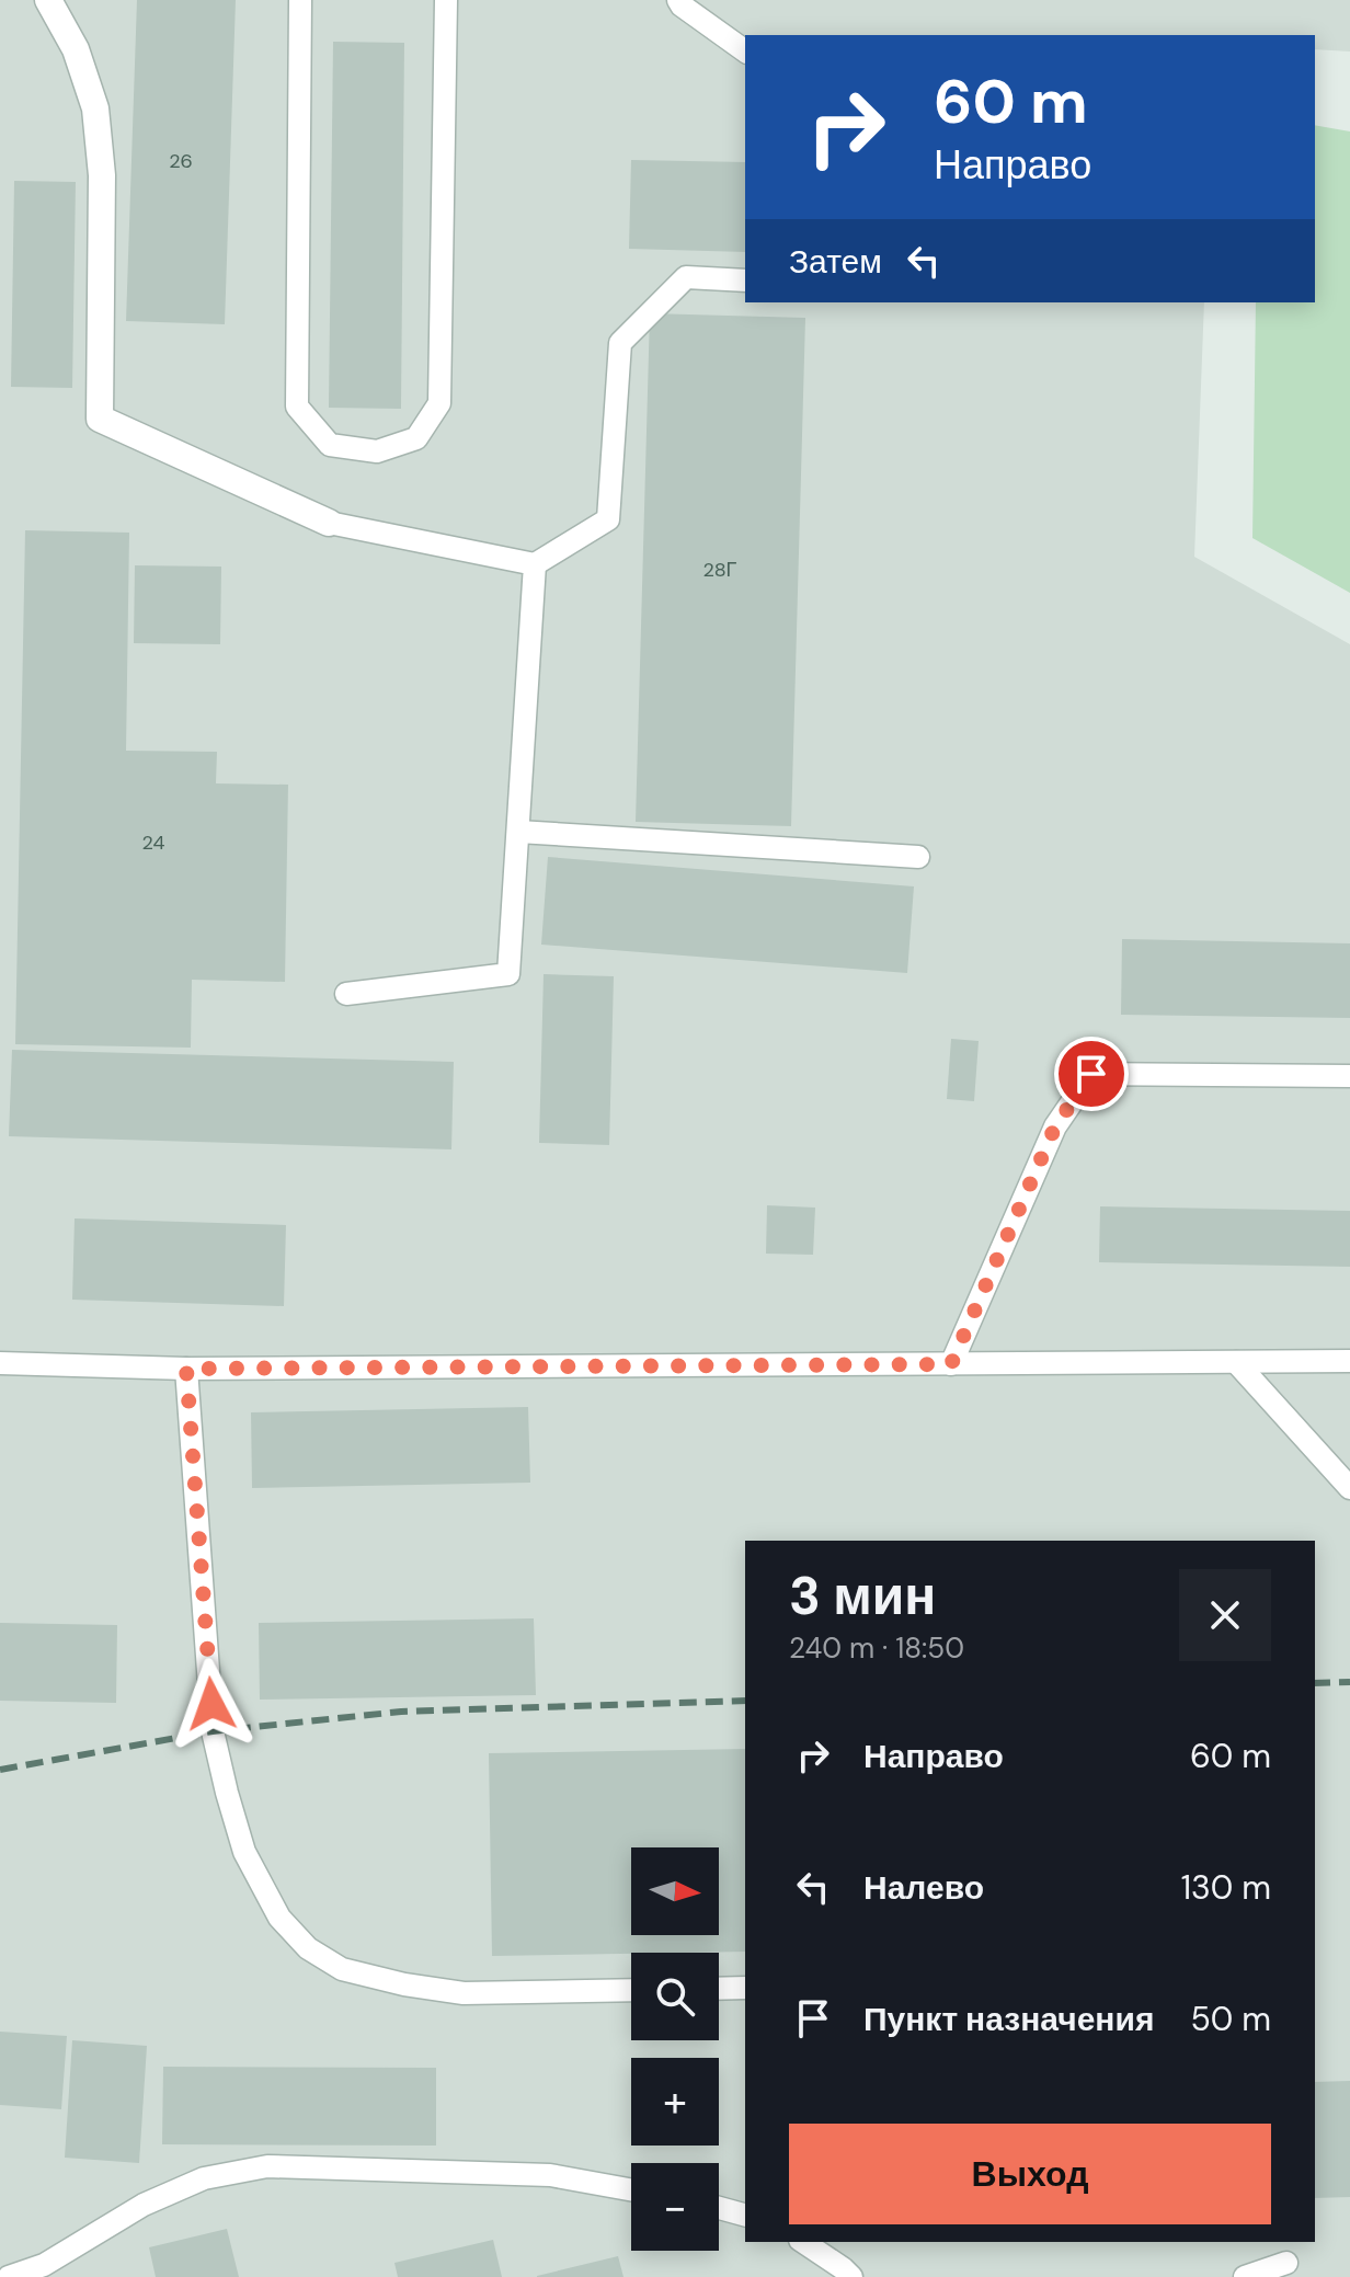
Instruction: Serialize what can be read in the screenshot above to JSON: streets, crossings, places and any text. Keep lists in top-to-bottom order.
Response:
{
  "house_numbers": ["26", "28Г", "24"],
  "north": "right",
  "page": {
    "turn": ["60 m", "Направо"],
    "then": "Затем",
    "heading": ["3 мин", "240 m · 18:50"],
    "list": [
      {
        "name": "Направо",
        "value": "60 m"
      },
      {
        "name": "Налево",
        "value": "130 m"
      },
      {
        "name": "Пункт назначения",
        "value": "50 m"
      }
    ],
    "map_buttons": ["+", "−"],
    "buttons": "Выход"
  }
}
